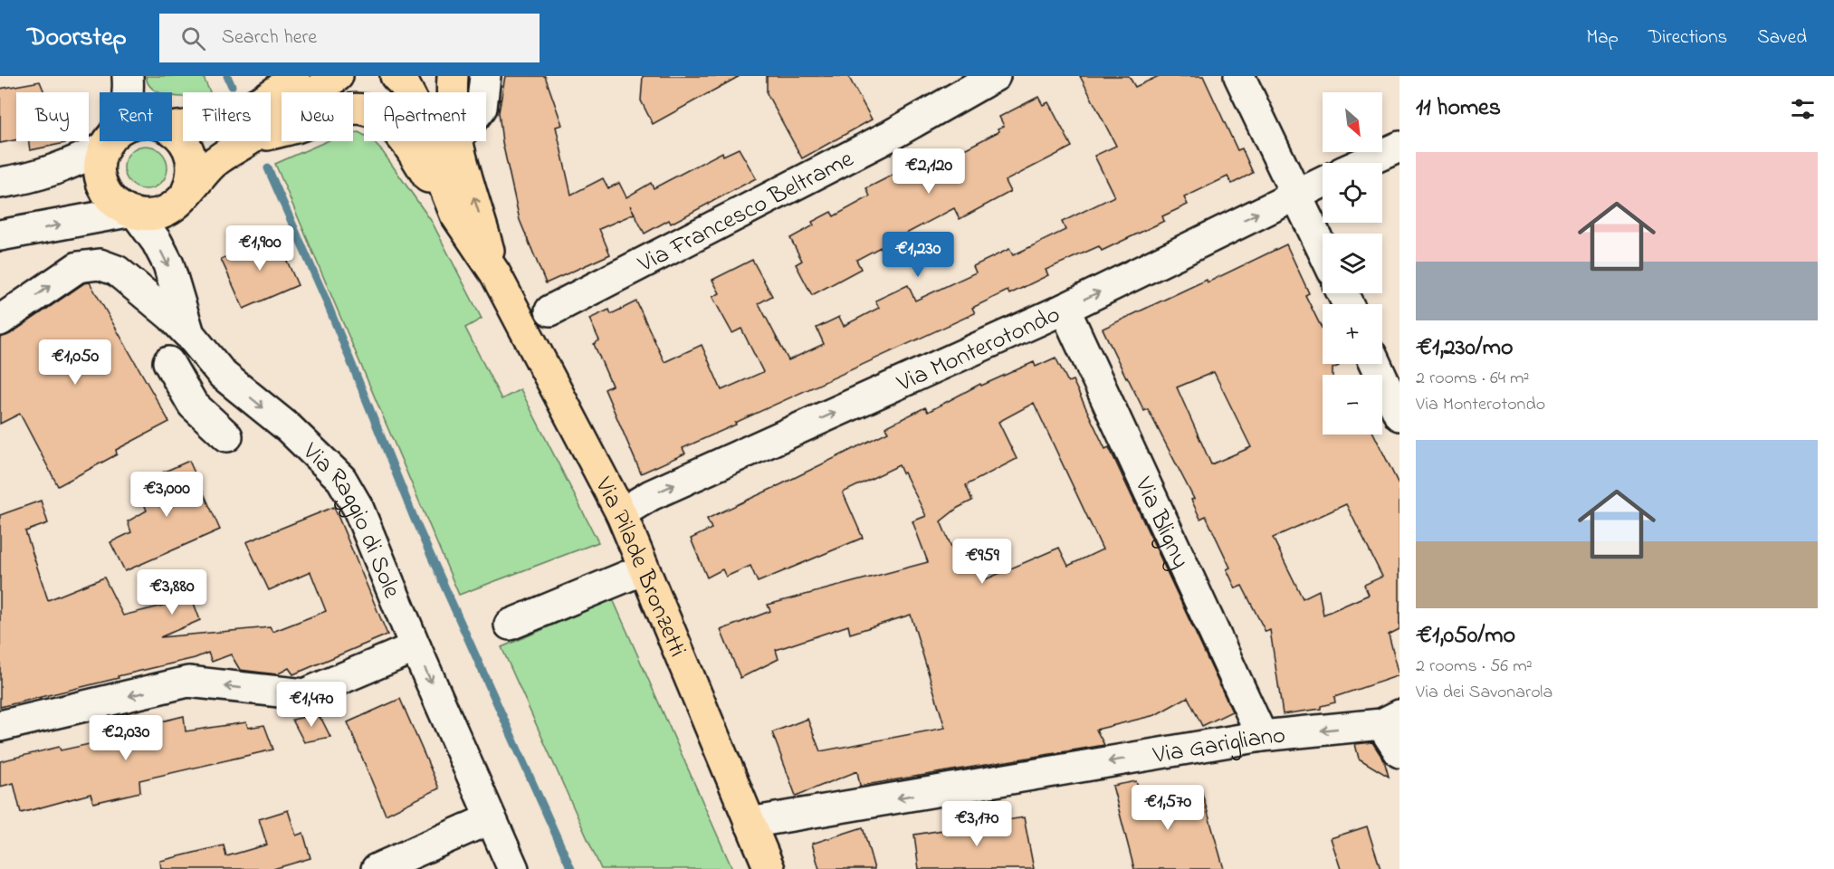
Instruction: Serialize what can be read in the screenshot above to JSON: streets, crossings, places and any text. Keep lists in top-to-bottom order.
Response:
{
  "streets": {
    "main road": ["Via Pilade Bronzetti"],
    "street": [
      "Via Francesco Beltrame",
      "Via Monterotondo",
      "Via Bligny",
      "Via Raggio di Sole",
      "Via Garigliano"
    ]
  },
  "crossings": [
    ["Via Monterotondo", "Via Bligny"],
    ["Via Monterotondo", "Via Pilade Bronzetti"],
    ["Via Bligny", "Via Garigliano"],
    ["Via Pilade Bronzetti", "Via Garigliano"]
  ],
  "one_way": ["Via Monterotondo", "Via Raggio di Sole", "Via Garigliano"],
  "north": "bottom right",
  "page": {
    "header": "Doorstep",
    "search": "Search here",
    "nav": ["Map", "Directions", "Saved"],
    "heading": "11 homes",
    "map_buttons": ["+", "−"],
    "chip": [
      "Buy",
      "Rent",
      "Filters",
      "New",
      "Apartment"
    ],
    "list": [
      {
        "name": "€1,230/mo",
        "note": "2 rooms · 64 m² · Via Monterotondo"
      },
      {
        "name": "€1,050/mo",
        "note": "2 rooms · 56 m² · Via dei Savonarola"
      }
    ],
    "price": [
      "€2,120",
      "€1,900",
      "€1,230",
      "€1,050",
      "€3,000",
      "€959",
      "€3,880",
      "€1,470",
      "€2,030",
      "€1,570",
      "€3,170"
    ]
  }
}
